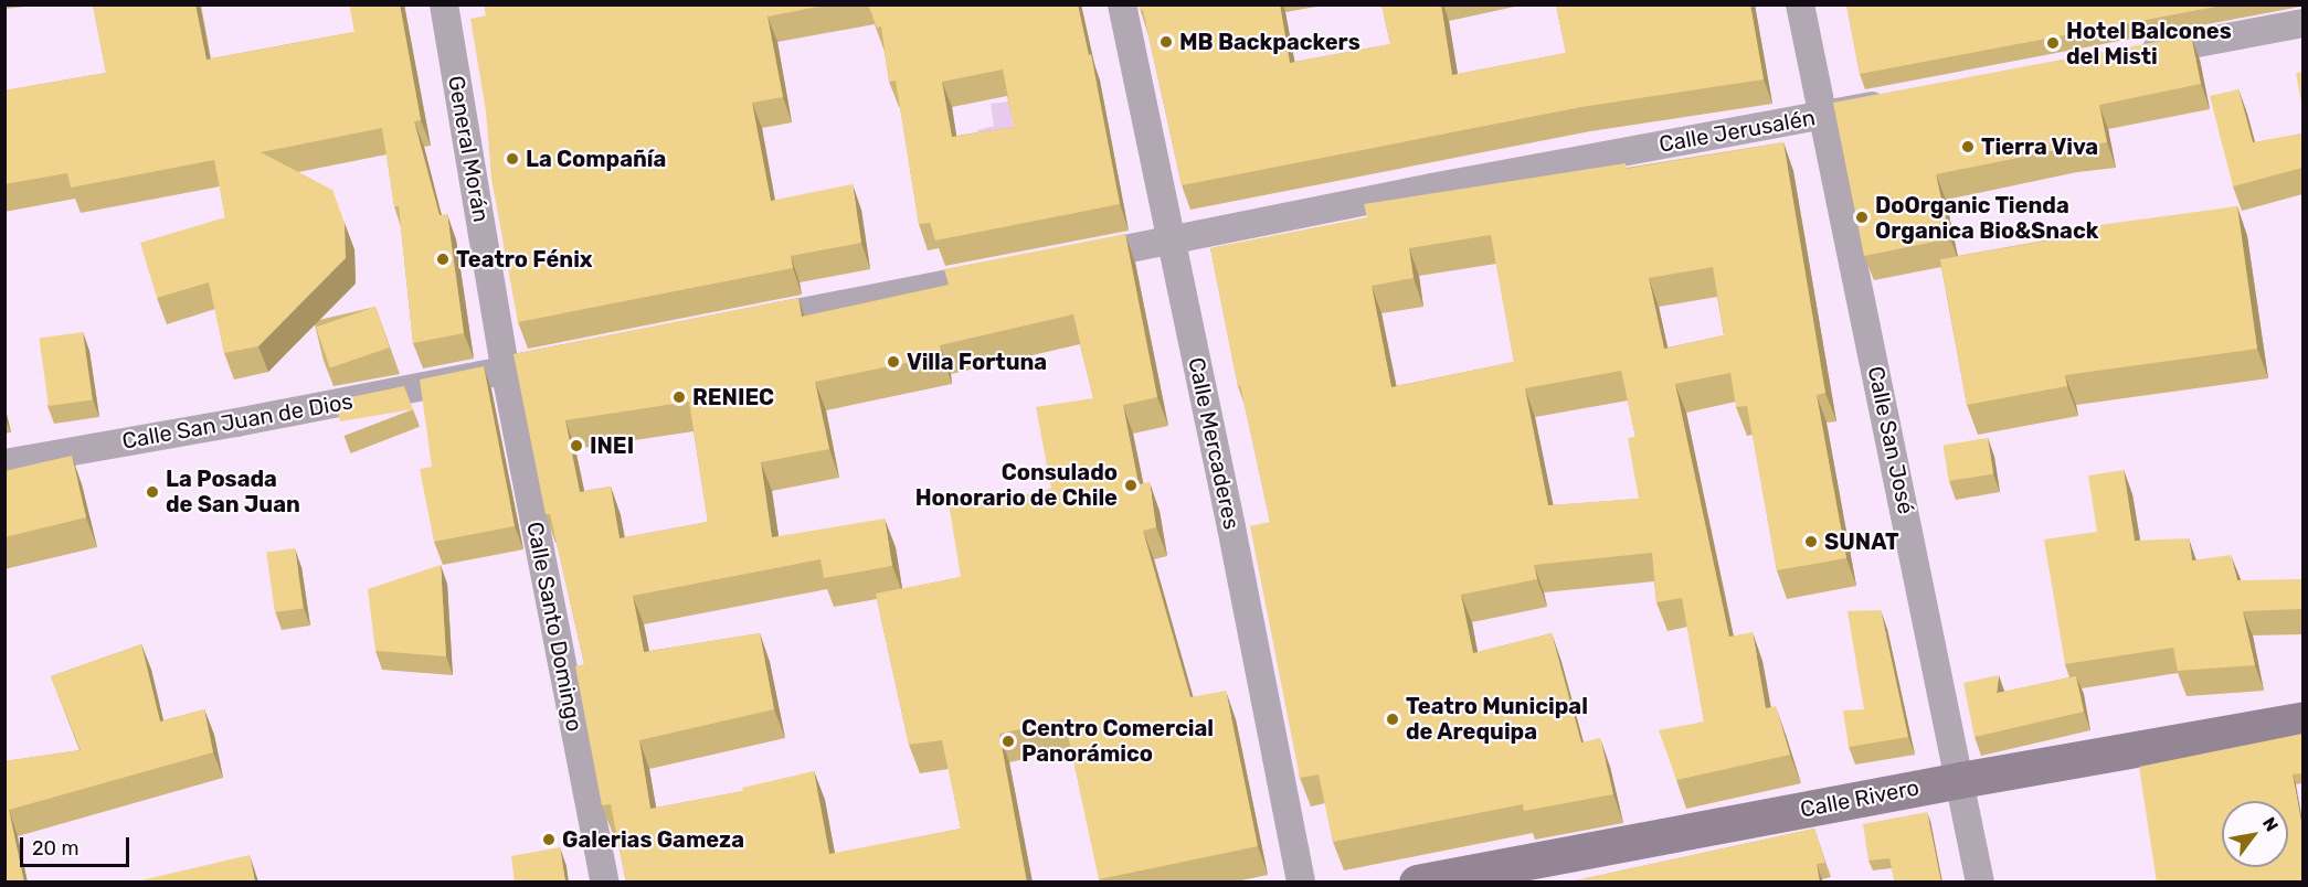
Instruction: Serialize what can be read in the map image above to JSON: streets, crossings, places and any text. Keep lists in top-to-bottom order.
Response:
{
  "streets": {
    "street": [
      "Calle Jerusalén",
      "General Morán",
      "Calle San Juan de Dios",
      "Calle San José",
      "Calle Mercaderes",
      "Calle Santo Domingo",
      "Calle Rivero"
    ]
  },
  "crossings": [
    ["Calle Jerusalén", "Calle San José"],
    ["Calle Jerusalén", "Calle Mercaderes"],
    ["General Morán", "Calle San Juan de Dios"],
    ["General Morán", "Calle Santo Domingo"],
    ["Calle San Juan de Dios", "Calle Santo Domingo"],
    ["Calle San José", "Calle Rivero"]
  ],
  "places": [
    "MB Backpackers",
    "Hotel Balcones del Misti",
    "Tierra Viva",
    "La Compañía",
    "DoOrganic Tienda Organica Bio&Snack",
    "Teatro Fénix",
    "Villa Fortuna",
    "RENIEC",
    "INEI",
    "Consulado Honorario de Chile",
    "La Posada de San Juan",
    "SUNAT",
    "Teatro Municipal de Arequipa",
    "Centro Comercial Panorámico",
    "Galerias Gameza"
  ],
  "scale_bar": "20 m",
  "north": "top right"
}
